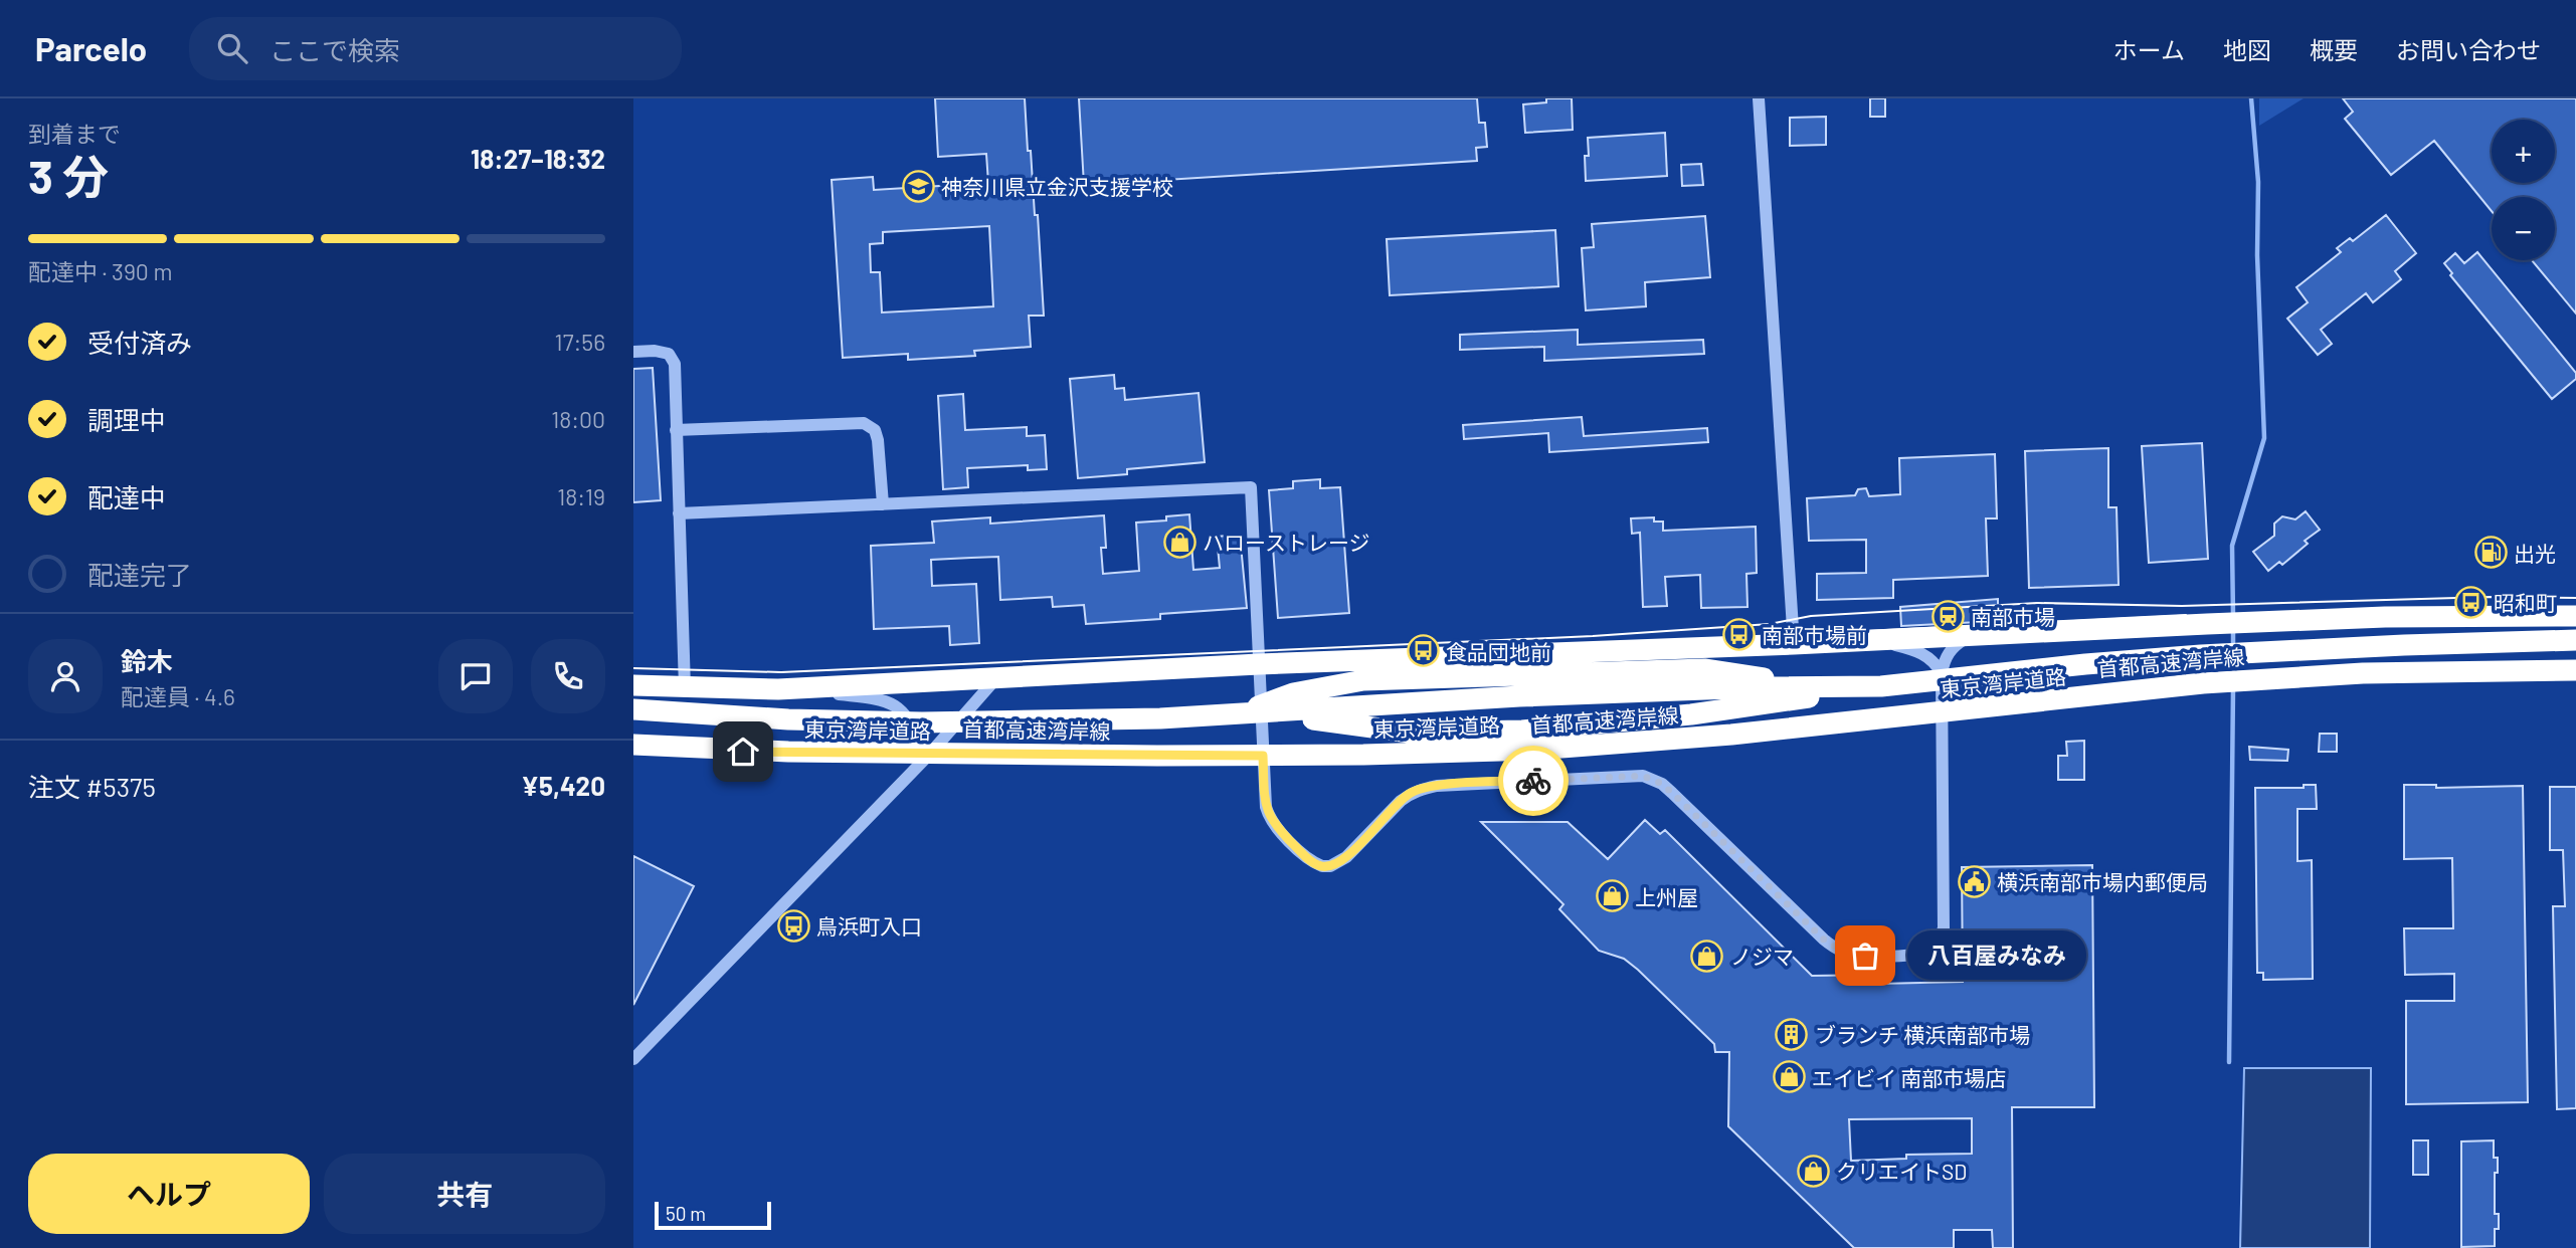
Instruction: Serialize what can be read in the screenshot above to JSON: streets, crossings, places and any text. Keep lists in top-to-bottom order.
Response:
{
  "streets": {
    "highway": ["首都高速湾岸線", "東京湾岸道路"]
  },
  "crossings": [
    ["首都高速湾岸線", "東京湾岸道路"]
  ],
  "places": {
    "school or university": ["神奈川県立金沢支援学校"],
    "shop": [
      "ハローストレージ",
      "上州屋",
      "ノジマ",
      "エイビイ 南部市場店",
      "クリエイトSD"
    ],
    "fuel station": ["出光"],
    "bus stop": [
      "昭和町",
      "南部市場前",
      "食品団地前",
      "鳥浜町入口"
    ],
    "station": ["南部市場"],
    "public building": ["横浜南部市場内郵便局"],
    "other": ["八百屋みなみ"],
    "building": ["ブランチ 横浜南部市場"]
  },
  "scale_bar": "50 m",
  "page": {
    "header": "Parcelo",
    "search": "ここで検索",
    "nav": [
      "ホーム",
      "地図",
      "概要",
      "お問い合わせ"
    ],
    "heading": ["3 分", "到着まで", "18:27–18:32"],
    "panel": [
      "鈴木",
      "配達員 · 4.6",
      "注文 #5375",
      "¥5,420"
    ],
    "map_buttons": ["+", "−"],
    "bar": "配達中 · 390 m",
    "list": [
      ["受付済み", "17:56"],
      ["調理中", "18:00"],
      ["配達中", "18:19"],
      "配達完了"
    ],
    "bubble": "八百屋みなみ",
    "buttons": ["ヘルプ", "共有"],
    "scale": "50 m"
  }
}
